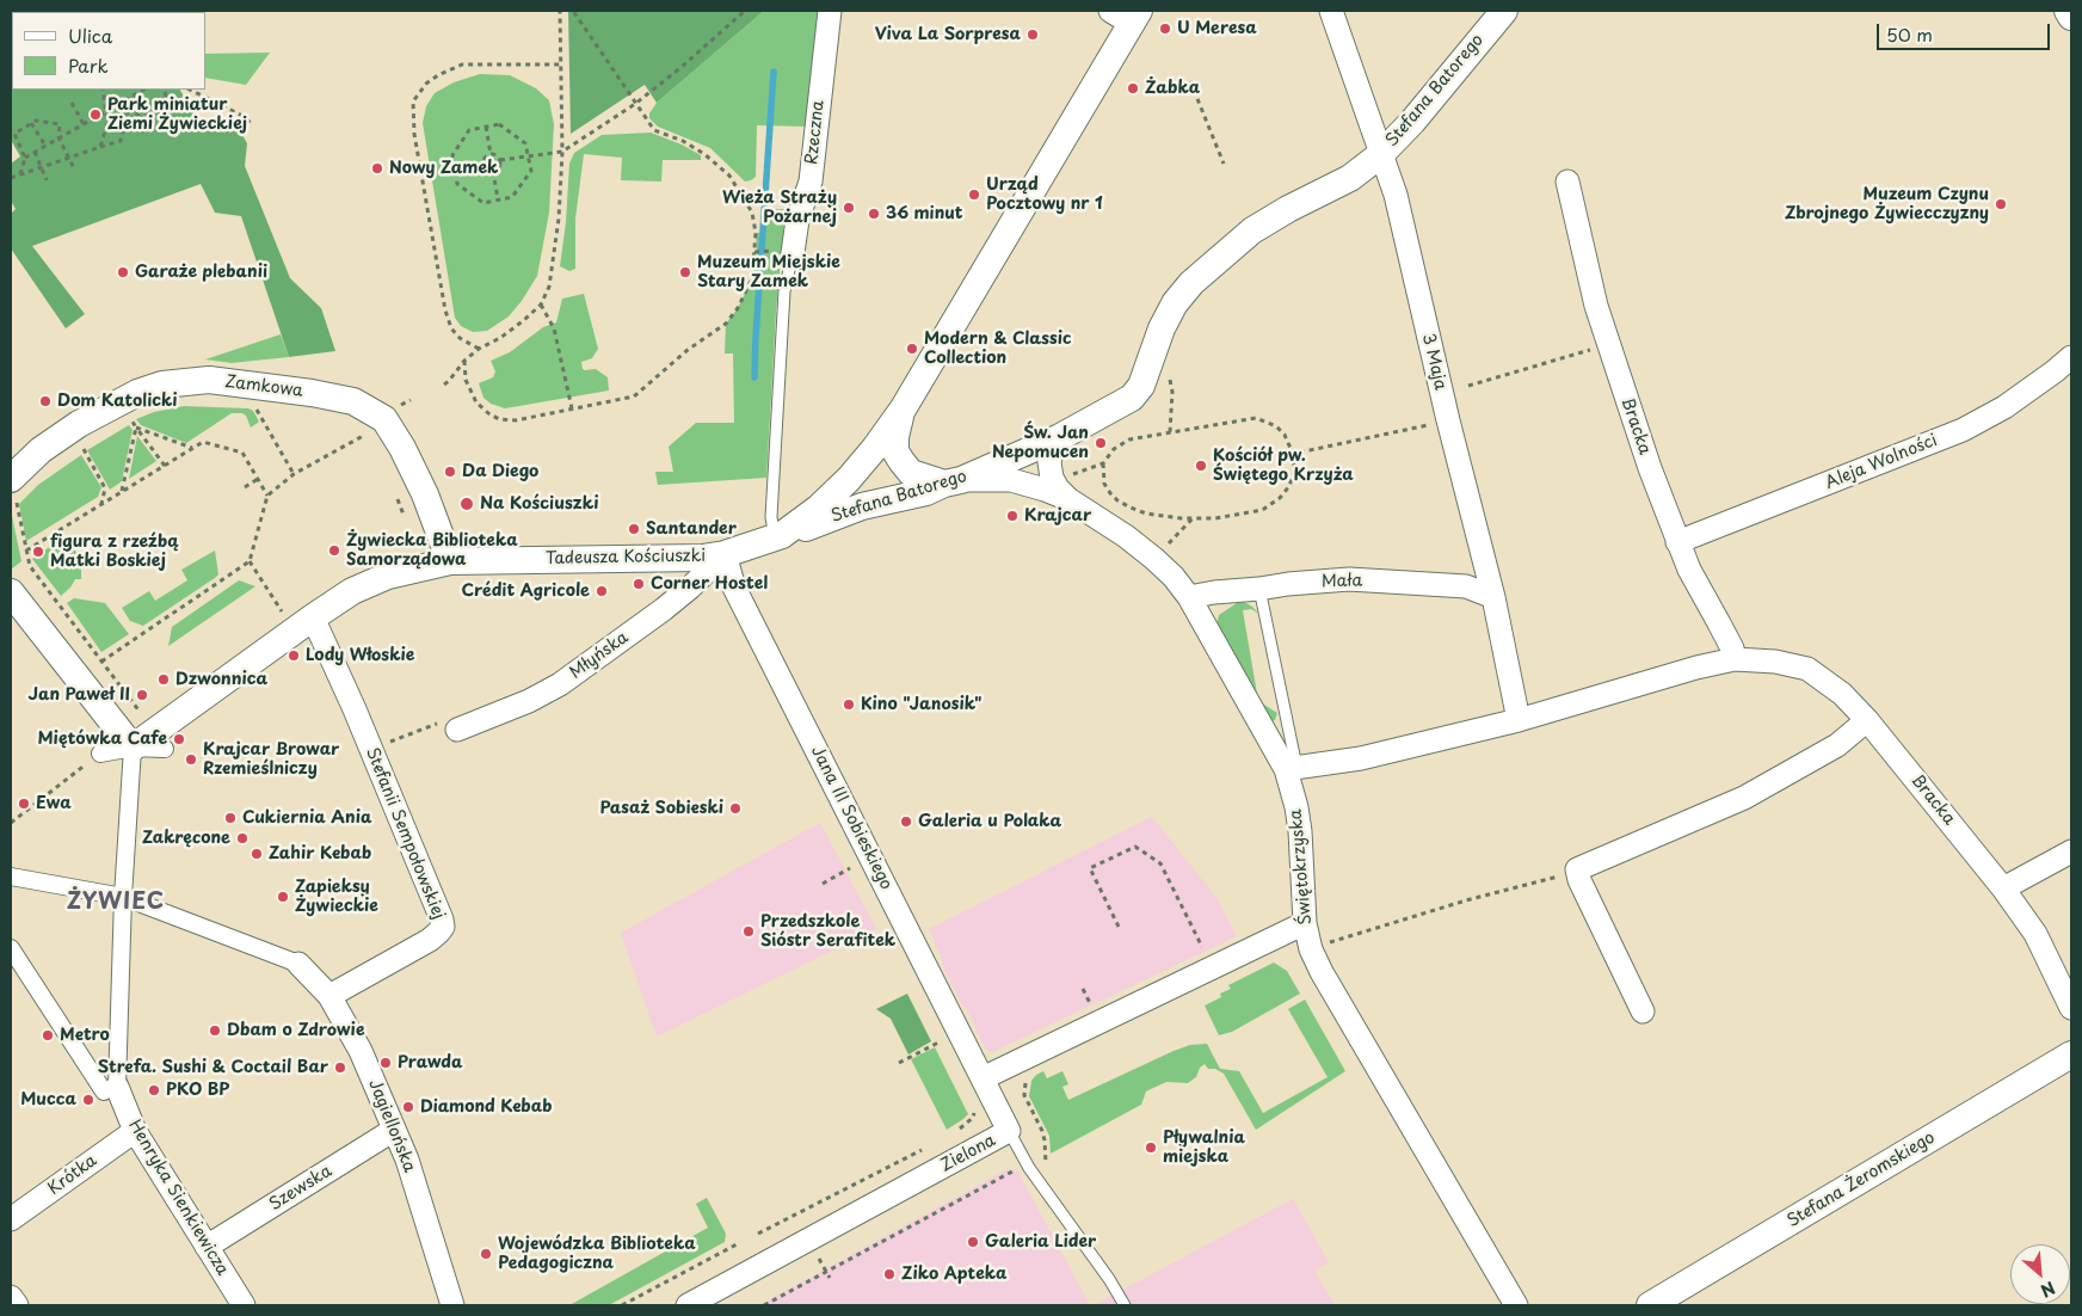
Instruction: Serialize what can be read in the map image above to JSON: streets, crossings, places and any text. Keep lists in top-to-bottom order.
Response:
{
  "streets": {
    "street": [
      "Stefana Batorego",
      "Rzeczna",
      "3 Maja",
      "Zamkowa",
      "Bracka",
      "Aleja Wolności",
      "Tadeusza Kościuszki",
      "Mała",
      "Młyńska",
      "Jana III Sobieskiego",
      "Stefanii Sempołowskiej",
      "Świętokrzyska",
      "Jagiellońska",
      "Zielona",
      "Krótka",
      "Stefana Żeromskiego",
      "Szewska",
      "Henryka Sienkiewicza"
    ]
  },
  "crossings": [
    ["Stefana Batorego", "3 Maja"],
    ["Stefana Batorego", "Tadeusza Kościuszki"],
    ["Stefana Batorego", "Świętokrzyska"],
    ["3 Maja", "Bracka"],
    ["3 Maja", "Mała"],
    ["Zamkowa", "Tadeusza Kościuszki"],
    ["Bracka", "Aleja Wolności"],
    ["Bracka", "Świętokrzyska"],
    ["Tadeusza Kościuszki", "Młyńska"],
    ["Tadeusza Kościuszki", "Jana III Sobieskiego"],
    ["Tadeusza Kościuszki", "Stefanii Sempołowskiej"],
    ["Mała", "Świętokrzyska"],
    ["Młyńska", "Jana III Sobieskiego"],
    ["Jana III Sobieskiego", "Zielona"],
    ["Stefanii Sempołowskiej", "Jagiellońska"],
    ["Jagiellońska", "Szewska"],
    ["Krótka", "Henryka Sienkiewicza"],
    ["Szewska", "Henryka Sienkiewicza"]
  ],
  "districts": ["ŻYWIEC"],
  "places": [
    "U Meresa",
    "Viva La Sorpresa",
    "Żabka",
    "Park miniatur Ziemi Żywieckiej",
    "Nowy Zamek",
    "Urząd Pocztowy nr 1",
    "Muzeum Czynu Zbrojnego Żywiecczyzny",
    "Wieża Straży Pożarnej",
    "36 minut",
    "Garaże plebanii",
    "Muzeum Miejskie Stary Zamek",
    "Modern & Classic Collection",
    "Dom Katolicki",
    "Św. Jan Nepomucen",
    "Kościół pw. Świętego Krzyża",
    "Da Diego",
    "Na Kościuszki",
    "Krajcar",
    "Santander",
    "Żywiecka Biblioteka Samorządowa",
    "figura z rzeźbą Matki Boskiej",
    "Corner Hostel",
    "Crédit Agricole",
    "Lody Włoskie",
    "Dzwonnica",
    "Jan Paweł II",
    "Kino \"Janosik\"",
    "Miętówka Cafe",
    "Krajcar Browar Rzemieślniczy",
    "Ewa",
    "Pasaż Sobieski",
    "Cukiernia Ania",
    "Galeria u Polaka",
    "Zakręcone",
    "Zahir Kebab",
    "Zapieksy Żywieckie",
    "Przedszkole Sióstr Serafitek",
    "Dbam o Zdrowie",
    "Metro",
    "Prawda",
    "Strefa. Sushi & Coctail Bar",
    "PKO BP",
    "Mucca",
    "Diamond Kebab",
    "Pływalnia miejska",
    "Galeria Lider",
    "Wojewódzka Biblioteka Pedagogiczna",
    "Ziko Apteka"
  ],
  "legend": ["Ulica", "Park"],
  "scale_bar": "50 m",
  "north": "bottom right"
}
